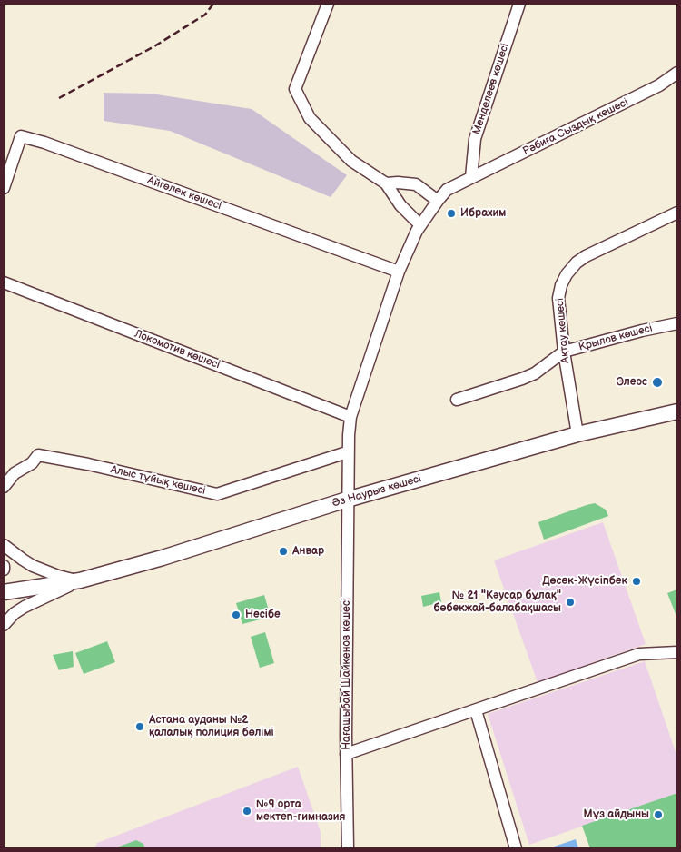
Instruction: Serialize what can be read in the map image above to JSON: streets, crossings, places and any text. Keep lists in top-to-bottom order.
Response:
{
  "streets": {
    "main road": ["Әз Наурыз көшесі"],
    "street": [
      "Менделеев көшесі",
      "Рәбиға Сыздық көшесі",
      "Айгөлек көшесі",
      "Ақтау көшесі",
      "Крылов көшесі",
      "Локомотив көшесі",
      "Алыс тұйық көшесі",
      "Нағашыбай Шайкенов көшесі"
    ]
  },
  "crossings": [
    ["Менделеев көшесі", "Рәбиға Сыздық көшесі"],
    ["Рәбиға Сыздық көшесі", "Айгөлек көшесі"],
    ["Рәбиға Сыздық көшесі", "Нағашыбай Шайкенов көшесі"],
    ["Айгөлек көшесі", "Нағашыбай Шайкенов көшесі"],
    ["Ақтау көшесі", "Крылов көшесі"],
    ["Ақтау көшесі", "Әз Наурыз көшесі"],
    ["Локомотив көшесі", "Нағашыбай Шайкенов көшесі"],
    ["Алыс тұйық көшесі", "Нағашыбай Шайкенов көшесі"],
    ["Әз Наурыз көшесі", "Нағашыбай Шайкенов көшесі"]
  ],
  "places": [
    "Ибрахим",
    "Элеос",
    "Анвар",
    "Дөсек-Жүсіпбек",
    "№ 21 \"Кәусар бұлақ\" бөбекжай-балабақшасы",
    "Несібе",
    "Астана ауданы №2 қалалық полиция бөлімі",
    "№9 орта мектеп-гимназия",
    "Мұз айдыны"
  ]
}
